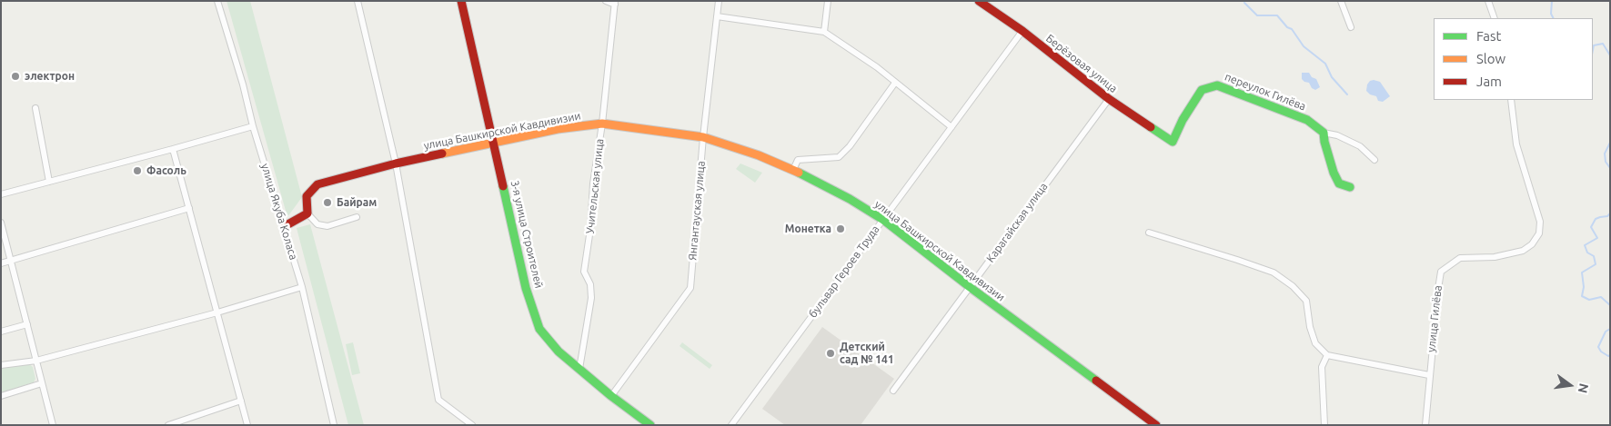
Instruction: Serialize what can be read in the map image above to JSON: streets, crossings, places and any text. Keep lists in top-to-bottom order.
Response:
{
  "streets": {
    "street": [
      "Берёзовая улица",
      "переулок Гилёва",
      "улица Башкирской Кавдивизии",
      "Учительская улица",
      "Янгантауская улица",
      "улица Якуба Коласа",
      "Карагайская улица",
      "3-я улица Строителей",
      "бульвар Героев Труда",
      "улица Гилёва"
    ]
  },
  "crossings": [
    ["Берёзовая улица", "переулок Гилёва"],
    ["Берёзовая улица", "Карагайская улица"],
    ["Берёзовая улица", "бульвар Героев Труда"],
    ["улица Башкирской Кавдивизии", "Учительская улица"],
    ["улица Башкирской Кавдивизии", "Янгантауская улица"],
    ["улица Башкирской Кавдивизии", "Карагайская улица"],
    ["улица Башкирской Кавдивизии", "3-я улица Строителей"],
    ["улица Башкирской Кавдивизии", "бульвар Героев Труда"],
    ["Учительская улица", "3-я улица Строителей"],
    ["Янгантауская улица", "3-я улица Строителей"]
  ],
  "places": [
    "электрон",
    "Фасоль",
    "Байрам",
    "Монетка",
    "Детский сад № 141"
  ],
  "legend": ["Fast", "Slow", "Jam"],
  "north": "right"
}
